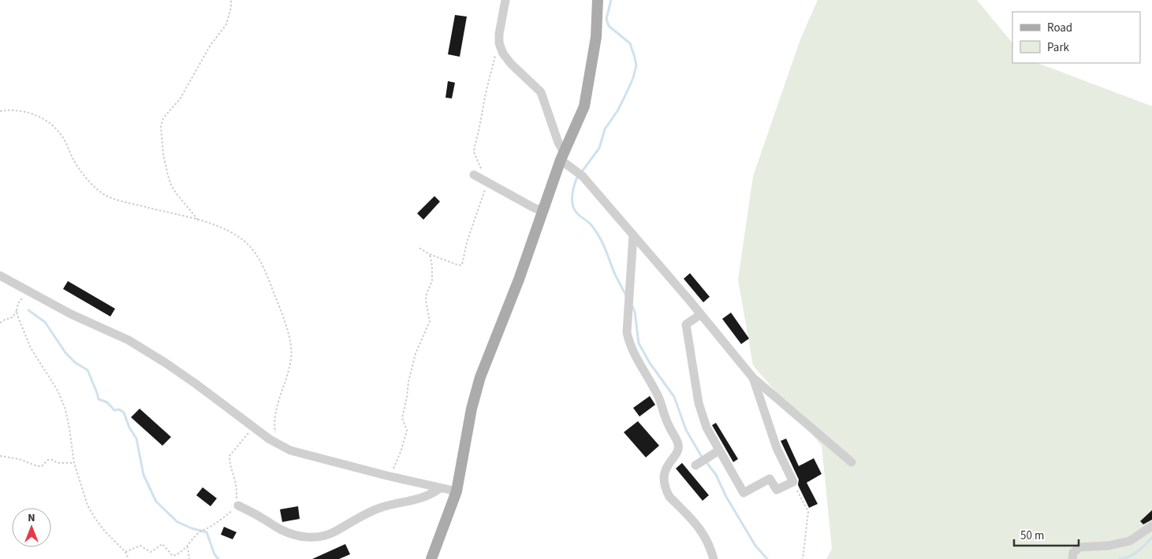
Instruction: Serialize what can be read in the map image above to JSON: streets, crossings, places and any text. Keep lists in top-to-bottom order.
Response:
{
  "legend": ["Road", "Park"],
  "scale_bar": "50 m",
  "north": "top"
}
